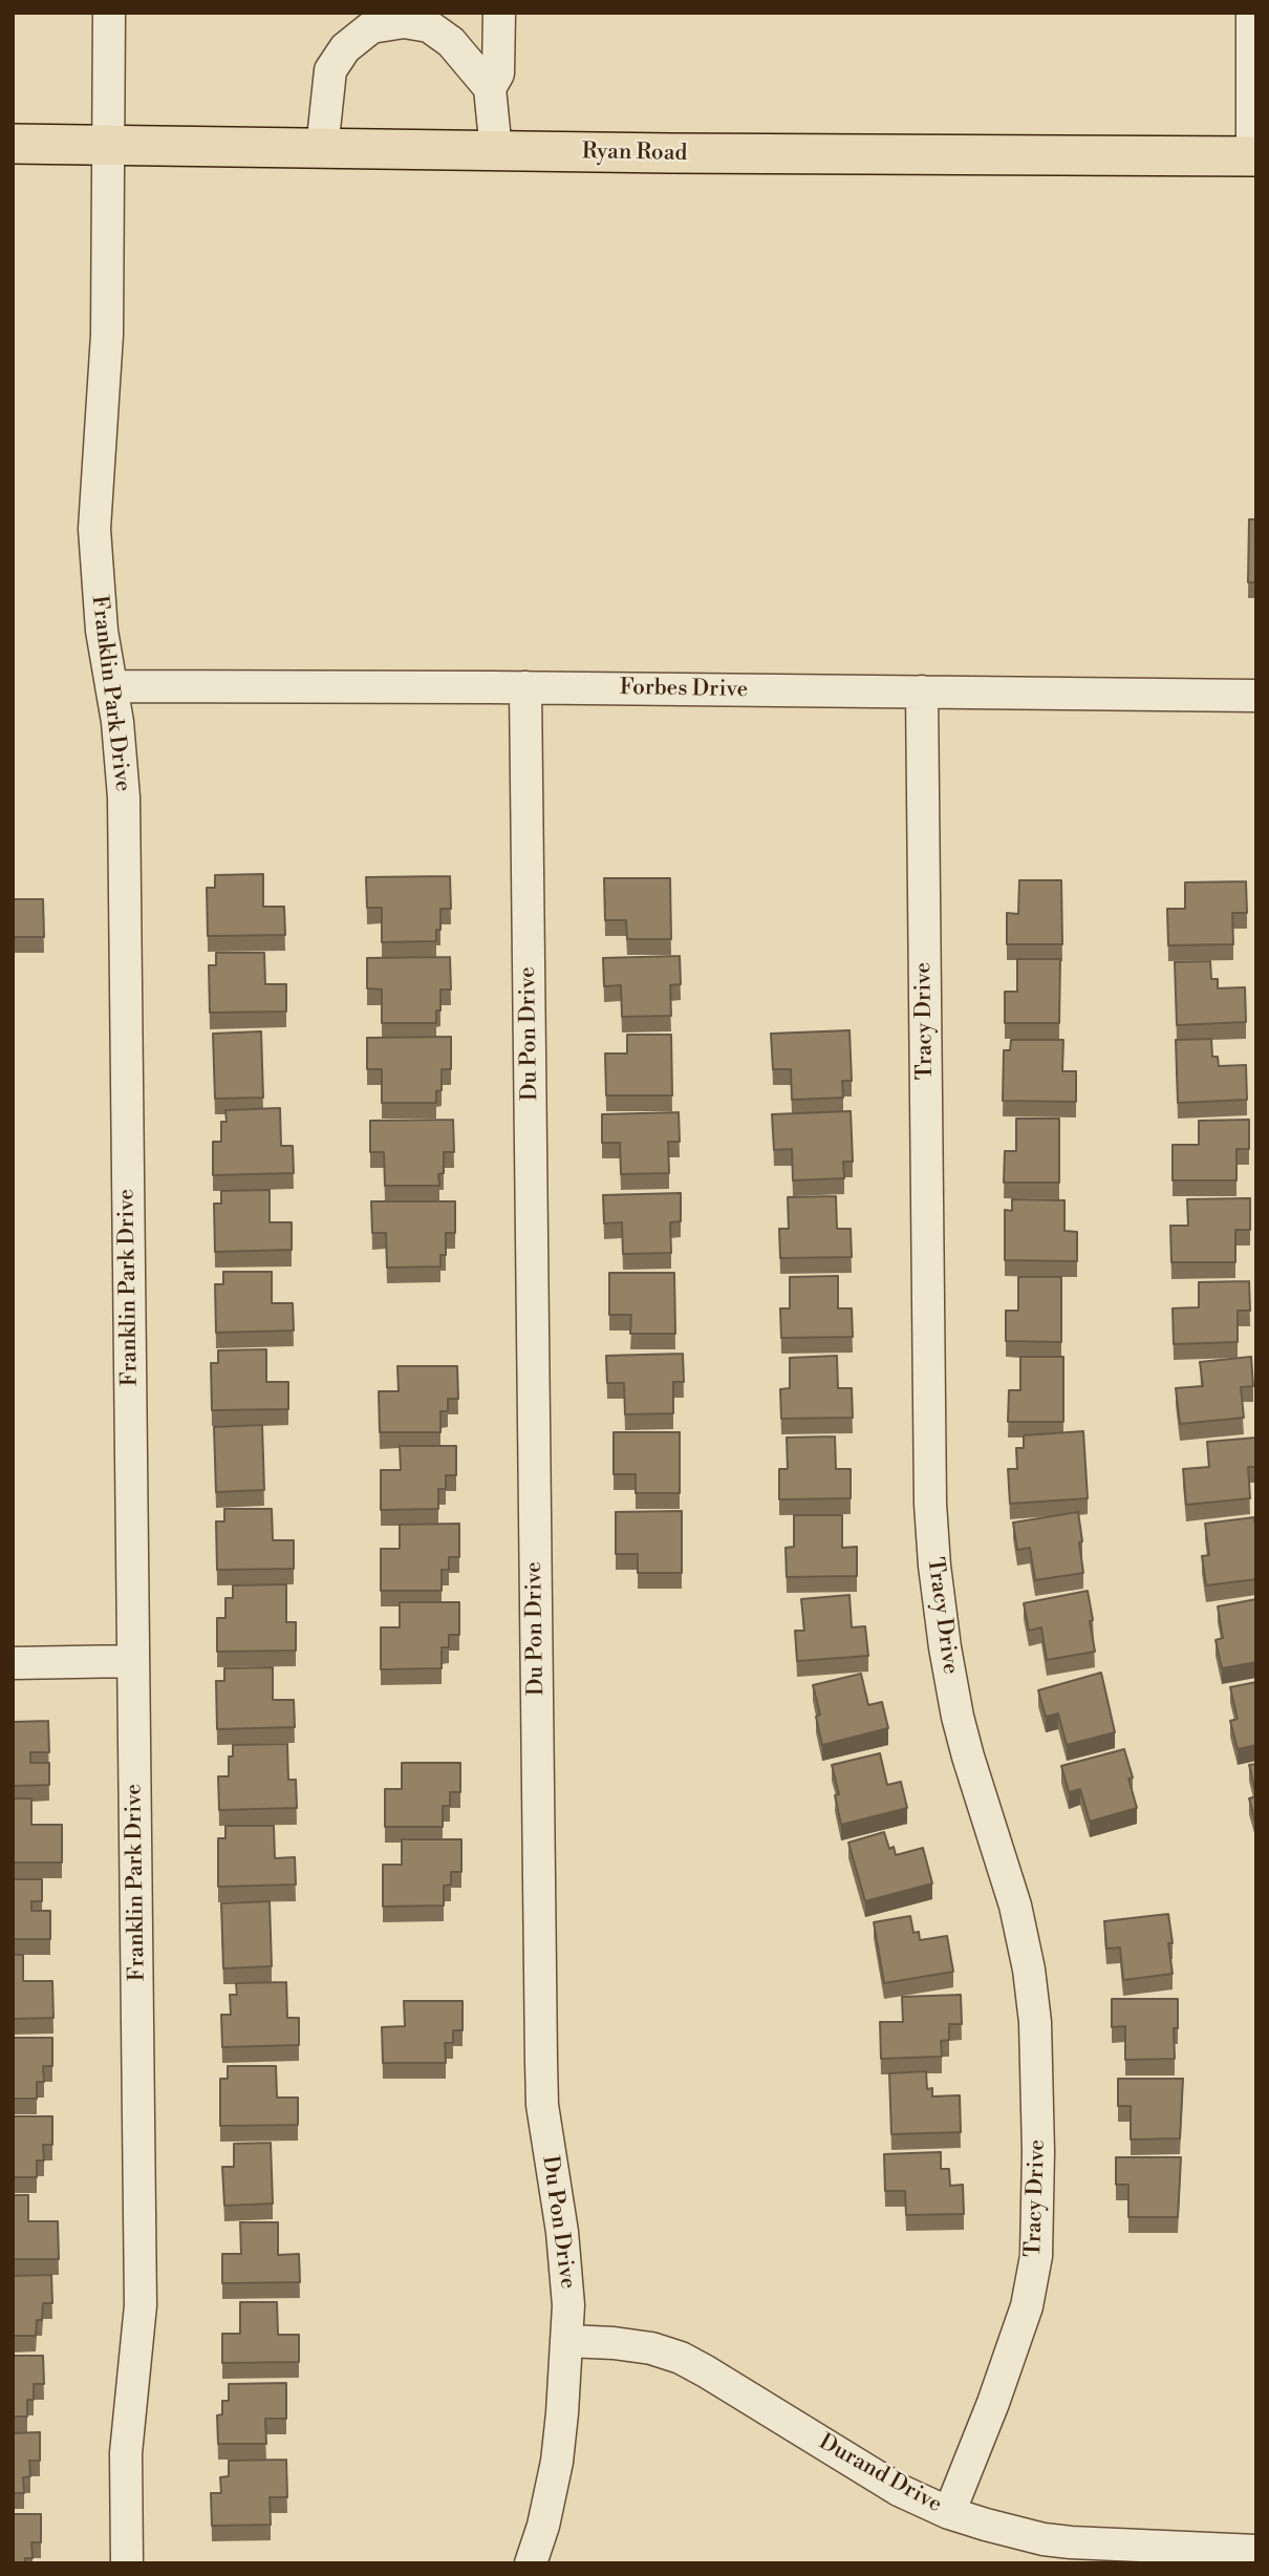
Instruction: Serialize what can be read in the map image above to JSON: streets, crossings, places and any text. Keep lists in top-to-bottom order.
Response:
{
  "streets": {
    "main road": ["Ryan Road"],
    "street": [
      "Forbes Drive",
      "Franklin Park Drive",
      "Tracy Drive",
      "Du Pon Drive",
      "Durand Drive"
    ]
  },
  "crossings": [
    ["Ryan Road", "Franklin Park Drive"],
    ["Forbes Drive", "Franklin Park Drive"],
    ["Forbes Drive", "Tracy Drive"],
    ["Forbes Drive", "Du Pon Drive"],
    ["Tracy Drive", "Durand Drive"],
    ["Du Pon Drive", "Durand Drive"]
  ]
}
